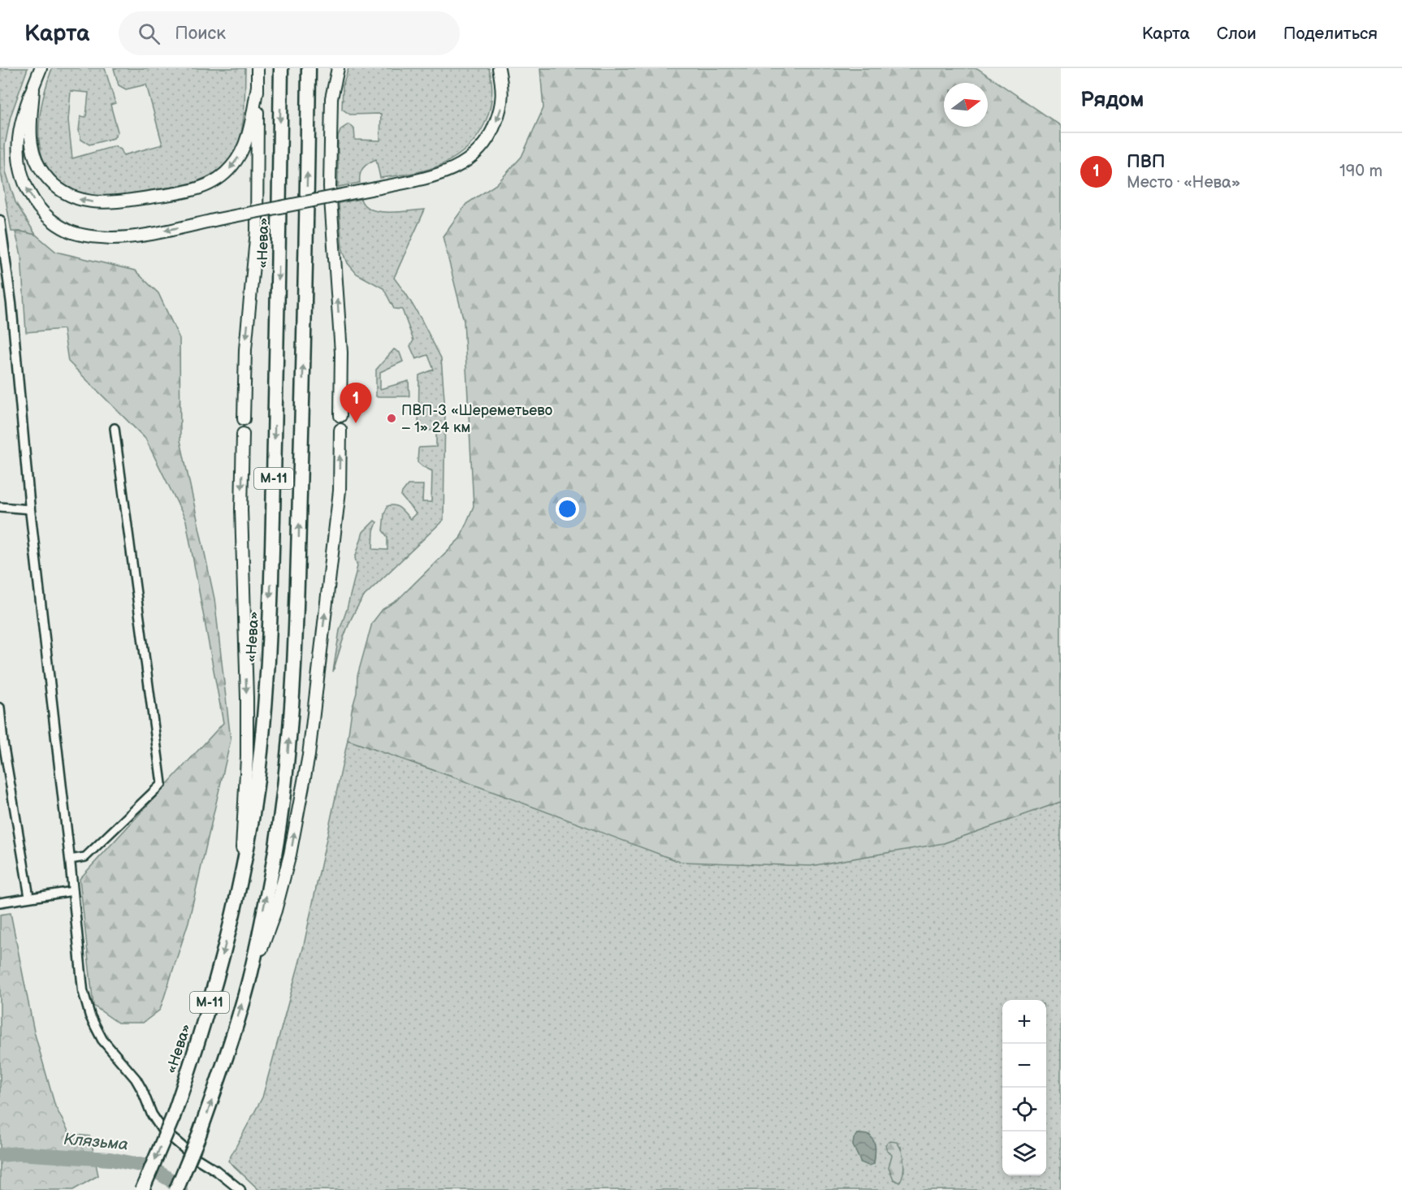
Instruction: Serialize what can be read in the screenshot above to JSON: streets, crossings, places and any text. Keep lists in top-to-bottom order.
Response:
{
  "streets": {
    "highway": ["«Нева»", "М-11"]
  },
  "crossings": [
    ["«Нева»", "М-11"]
  ],
  "water": ["Клязьма"],
  "places": ["ПВП-3 «Шереметьево – 1» 24 км"],
  "north": "right",
  "page": {
    "header": "Карта",
    "search": "Поиск",
    "nav": ["Карта", "Слои", "Поделиться"],
    "heading": "Рядом",
    "list": [
      {
        "mark": "1",
        "name": "ПВП",
        "note": "Место · «Нева»",
        "value": "190 m"
      }
    ],
    "pins": "1",
    "map_buttons": ["+", "−"]
  }
}
